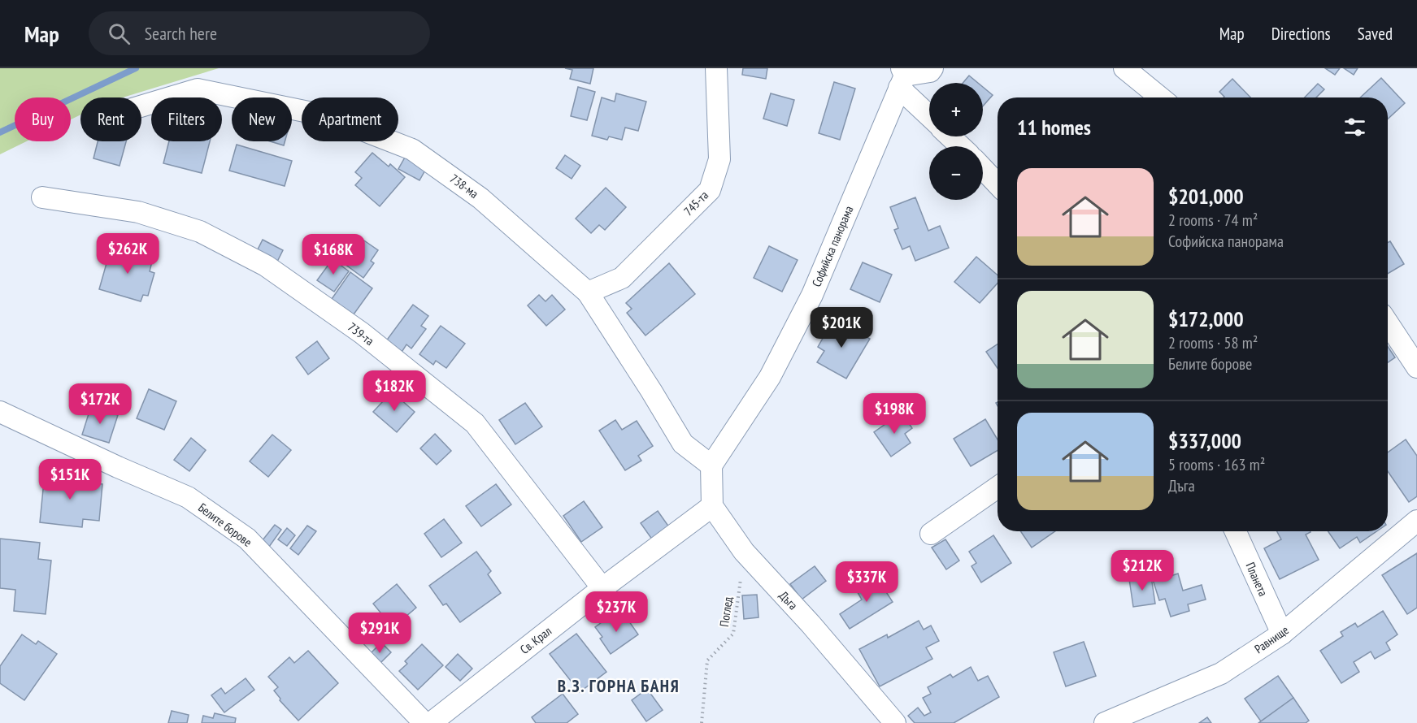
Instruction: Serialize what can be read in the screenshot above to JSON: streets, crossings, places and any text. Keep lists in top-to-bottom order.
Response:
{
  "streets": {
    "street": [
      "738-ма",
      "745-та",
      "Софийска панорама",
      "739-та",
      "Белите борове",
      "Планета",
      "Дъга",
      "Равнище",
      "Св. Крал"
    ],
    "path": ["Поглед"]
  },
  "crossings": [
    ["738-ма", "745-та"],
    ["738-ма", "Софийска панорама"],
    ["739-та", "Св. Крал"],
    ["Планета", "Равнище"],
    ["Дъга", "Поглед"],
    ["Дъга", "Св. Крал"]
  ],
  "districts": ["В.З. ГОРНА БАНЯ"],
  "page": {
    "header": "Map",
    "search": "Search here",
    "nav": ["Map", "Directions", "Saved"],
    "map_buttons": ["+", "−"],
    "chip": [
      "Buy",
      "Rent",
      "Filters",
      "New",
      "Apartment"
    ],
    "heading": "11 homes",
    "list": [
      {
        "name": "$201,000",
        "note": "2 rooms · 74 m² · Софийска панорама"
      },
      {
        "name": "$172,000",
        "note": "2 rooms · 58 m² · Белите борове"
      },
      {
        "name": "$337,000",
        "note": "5 rooms · 163 m² · Дъга"
      }
    ],
    "price": [
      "$262K",
      "$168K",
      "$201K",
      "$182K",
      "$172K",
      "$198K",
      "$151K",
      "$212K",
      "$337K",
      "$237K",
      "$291K"
    ]
  }
}
